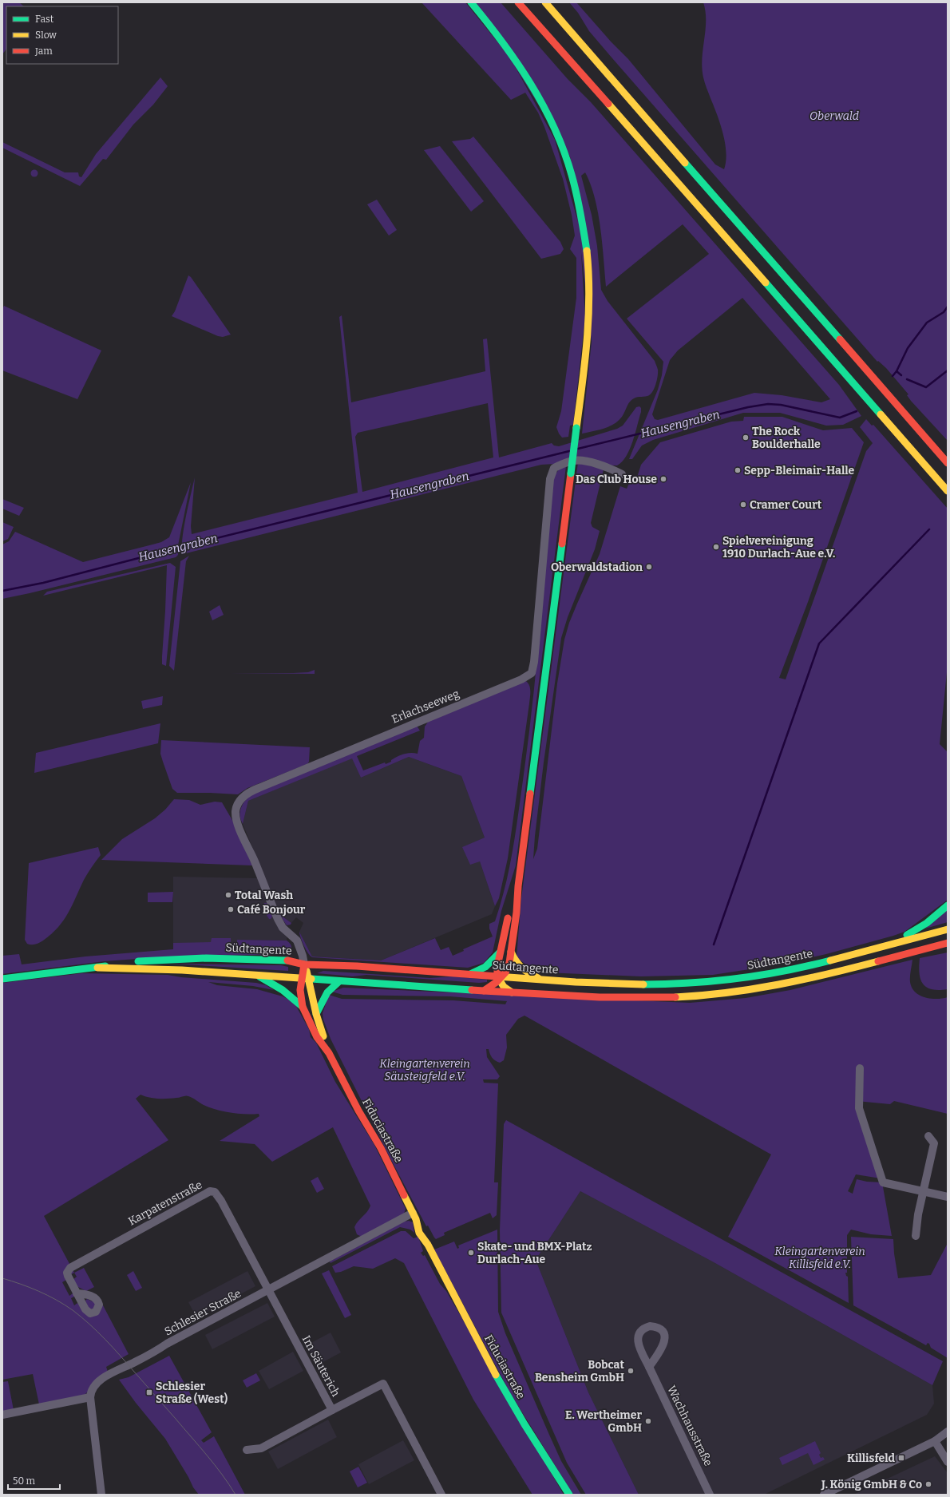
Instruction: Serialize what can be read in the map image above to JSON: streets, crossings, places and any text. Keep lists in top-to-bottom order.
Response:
{
  "streets": {
    "main road": ["Südtangente", "Fiduciastraße"],
    "street": [
      "Erlachseeweg",
      "Karpatenstraße",
      "Schlesier Straße",
      "Im Säuterich",
      "Wachhausstraße"
    ]
  },
  "crossings": [
    ["Erlachseeweg", "Südtangente"],
    ["Erlachseeweg", "Fiduciastraße"],
    ["Südtangente", "Fiduciastraße"],
    ["Fiduciastraße", "Schlesier Straße"],
    ["Karpatenstraße", "Schlesier Straße"],
    ["Karpatenstraße", "Im Säuterich"],
    ["Schlesier Straße", "Im Säuterich"]
  ],
  "water": ["Hausengraben"],
  "parks": ["Oberwald", "Kleingartenverein Säusteigfeld e.V.", "Kleingartenverein Killisfeld e.V."],
  "places": {
    "other": [
      "The Rock Boulderhalle",
      "Sepp-Bleimair-Halle",
      "Das Club House",
      "Cramer Court",
      "Spielvereinigung 1910 Durlach-Aue e.V.",
      "Oberwaldstadion",
      "Total Wash",
      "Café Bonjour",
      "Skate- und BMX-Platz Durlach-Aue",
      "Bobcat Bensheim GmbH",
      "E. Wertheimer GmbH",
      "J. König GmbH & Co"
    ],
    "transit": ["Schlesier Straße (West)", "Killisfeld"]
  },
  "legend": ["Fast", "Slow", "Jam"],
  "scale_bar": "50 m"
}
